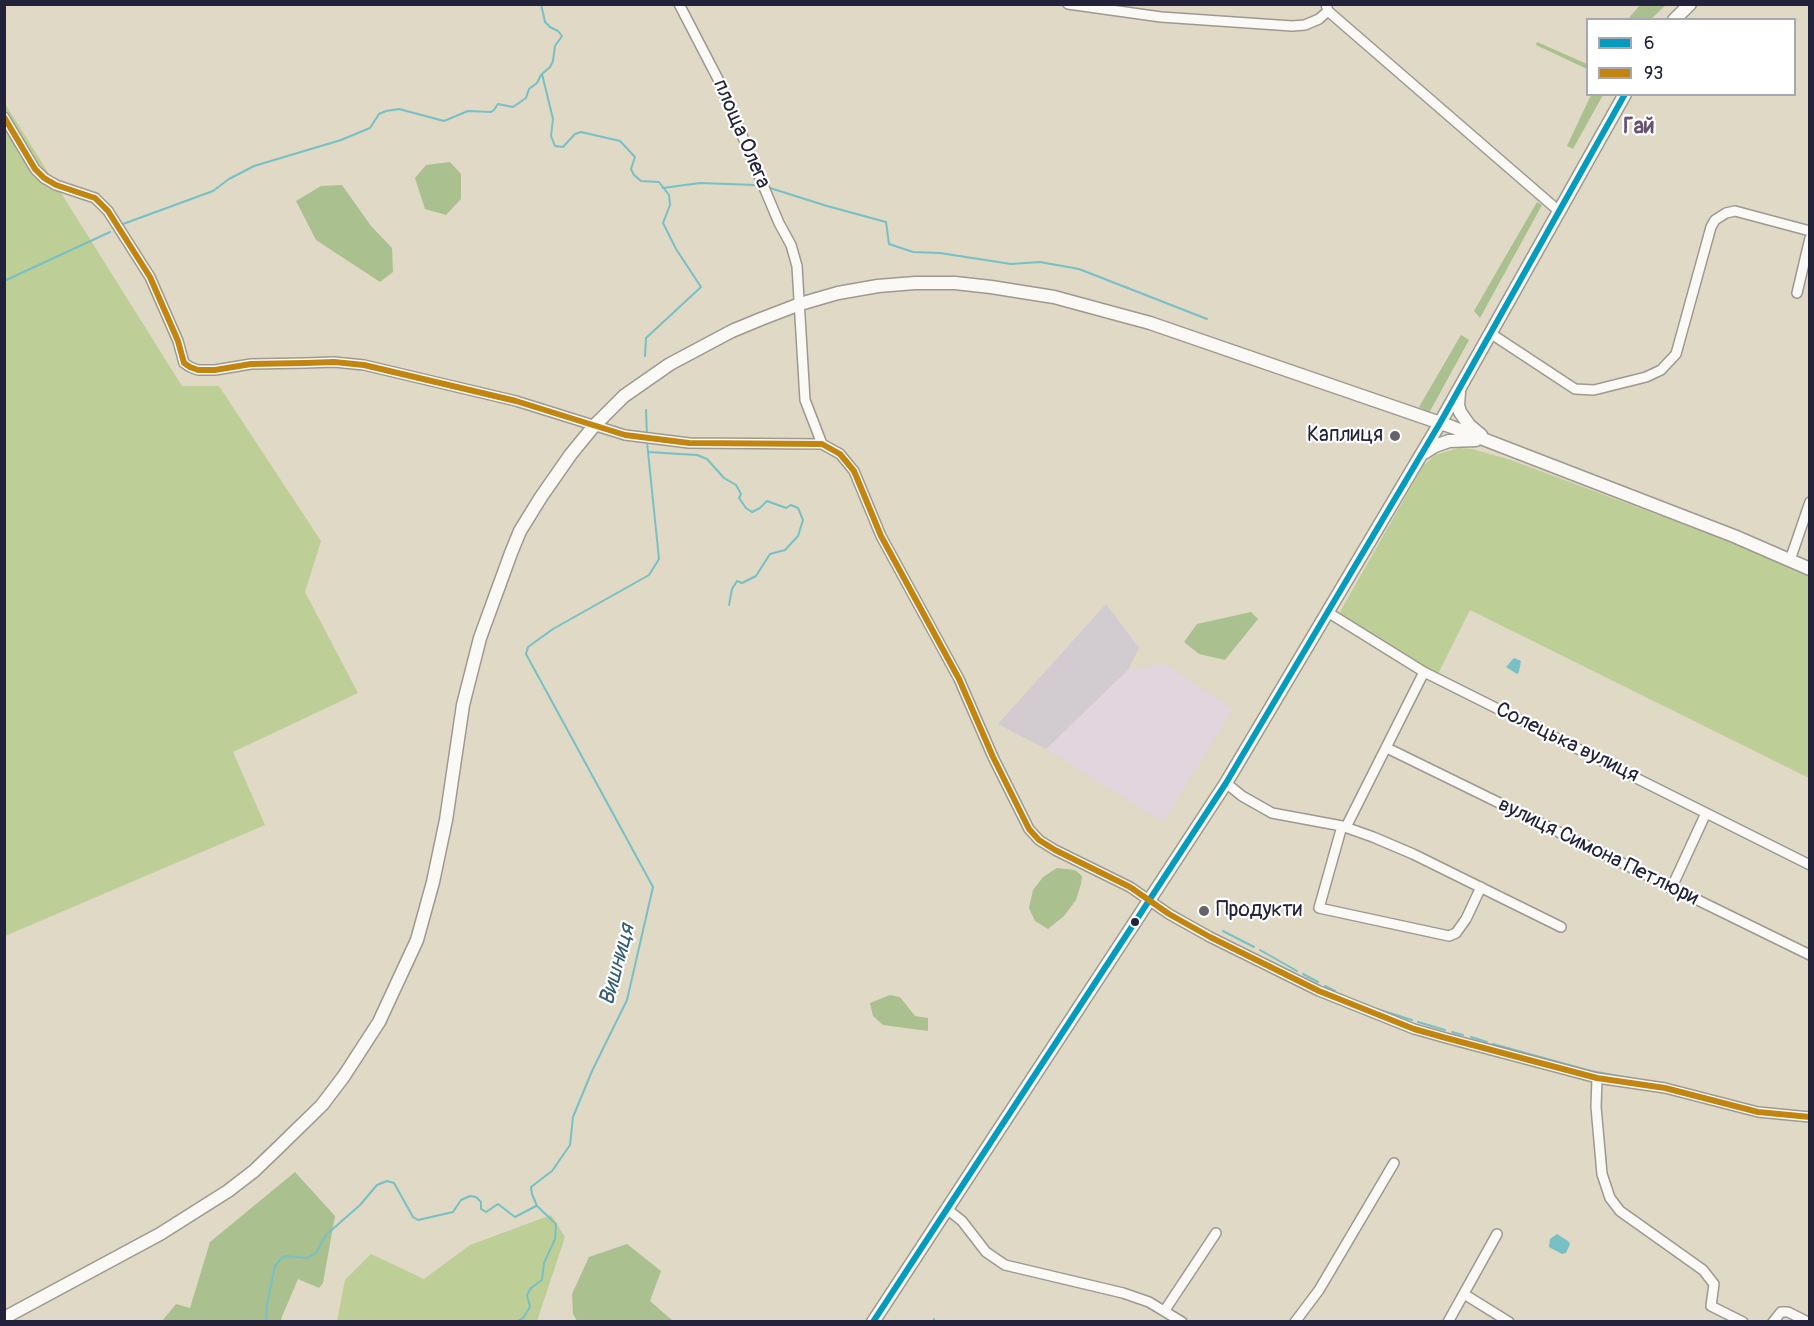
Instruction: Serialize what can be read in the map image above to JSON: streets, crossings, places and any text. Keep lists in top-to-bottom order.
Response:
{
  "streets": {
    "street": ["площа Олега", "Солецька вулиця", "вулиця Симона Петлюри"]
  },
  "districts": ["Гай"],
  "water": ["Вишниця"],
  "places": ["Каплиця", "Продукти"],
  "lines": ["transit line 6", "transit line 93"],
  "legend": ["6", "93"]
}
